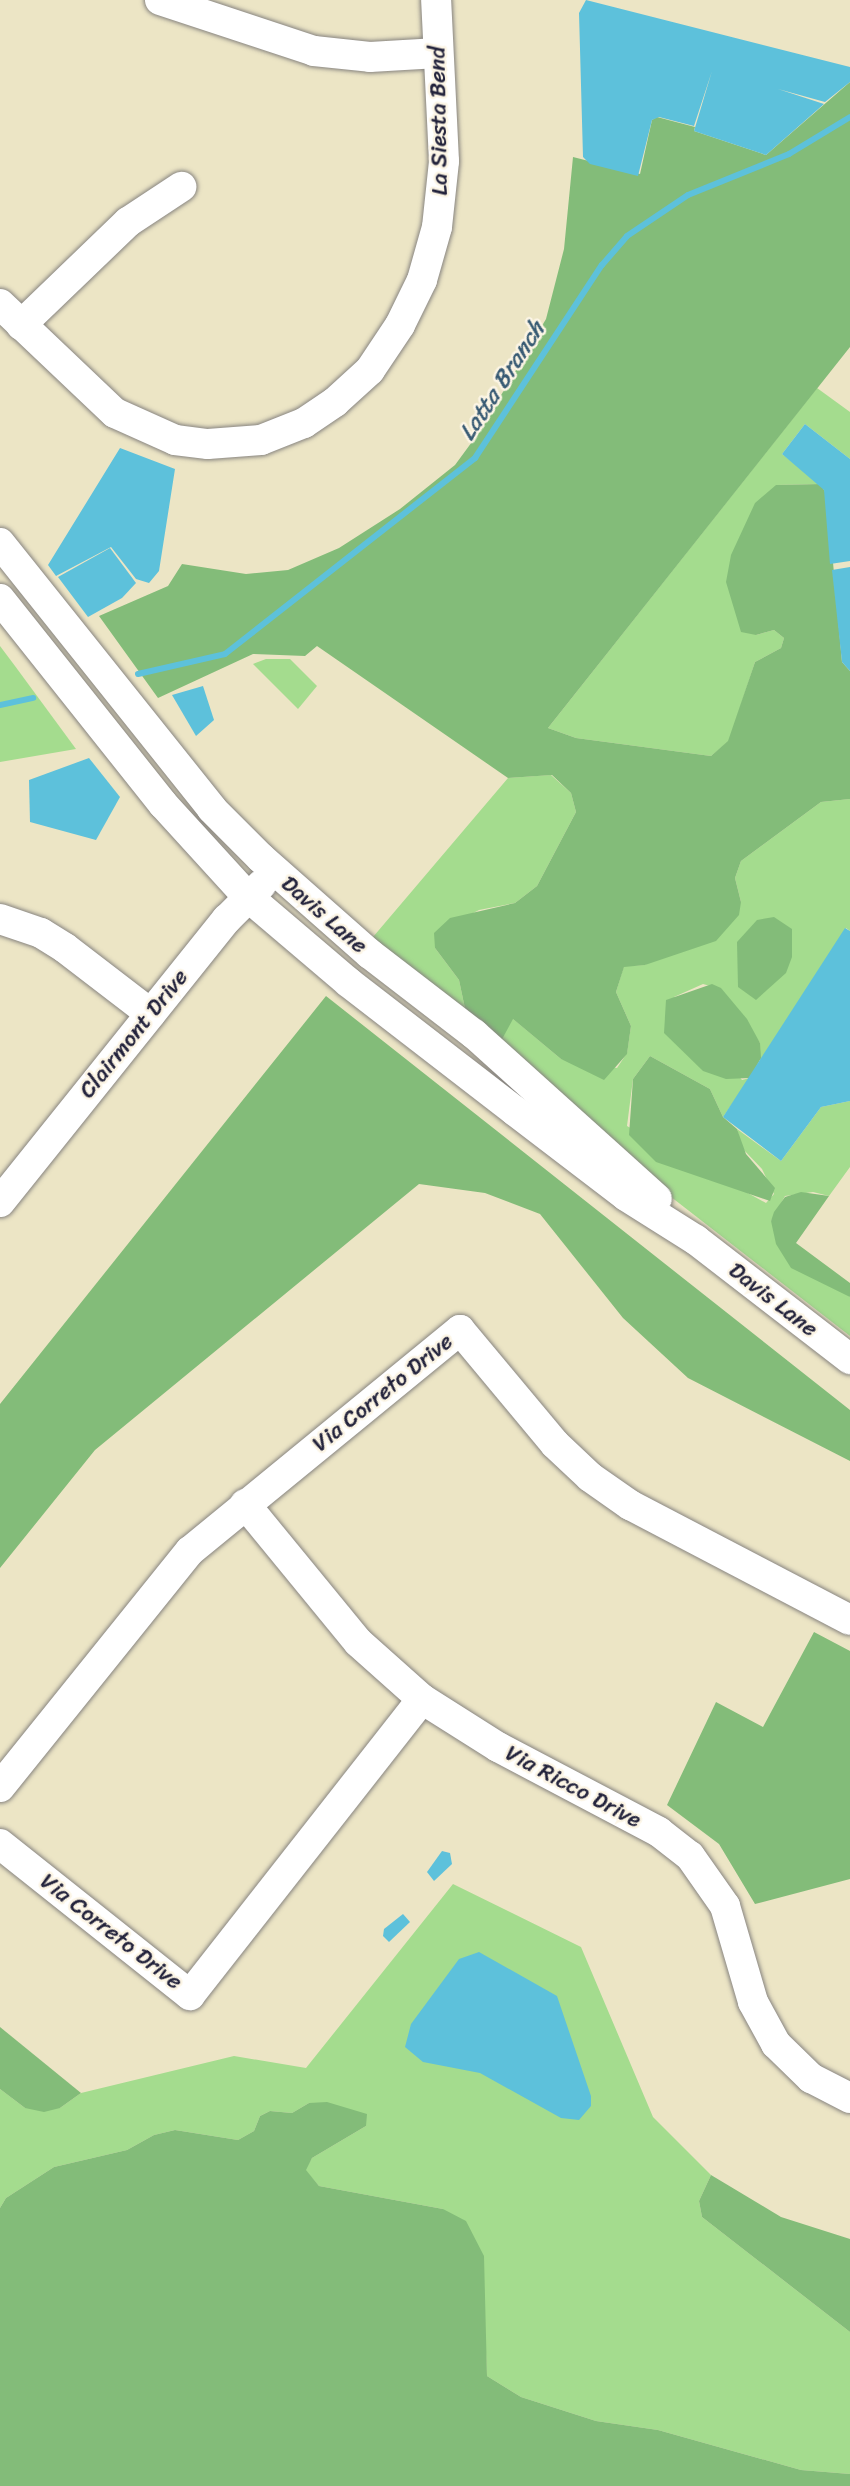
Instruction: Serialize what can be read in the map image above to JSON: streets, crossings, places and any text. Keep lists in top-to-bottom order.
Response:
{
  "streets": {
    "street": [
      "La Siesta Bend",
      "Davis Lane",
      "Clairmont Drive",
      "Via Correto Drive",
      "Via Ricco Drive"
    ]
  },
  "crossings": [
    ["Davis Lane", "Clairmont Drive"],
    ["Via Correto Drive", "Via Ricco Drive"]
  ],
  "water": ["Latta Branch"]
}
